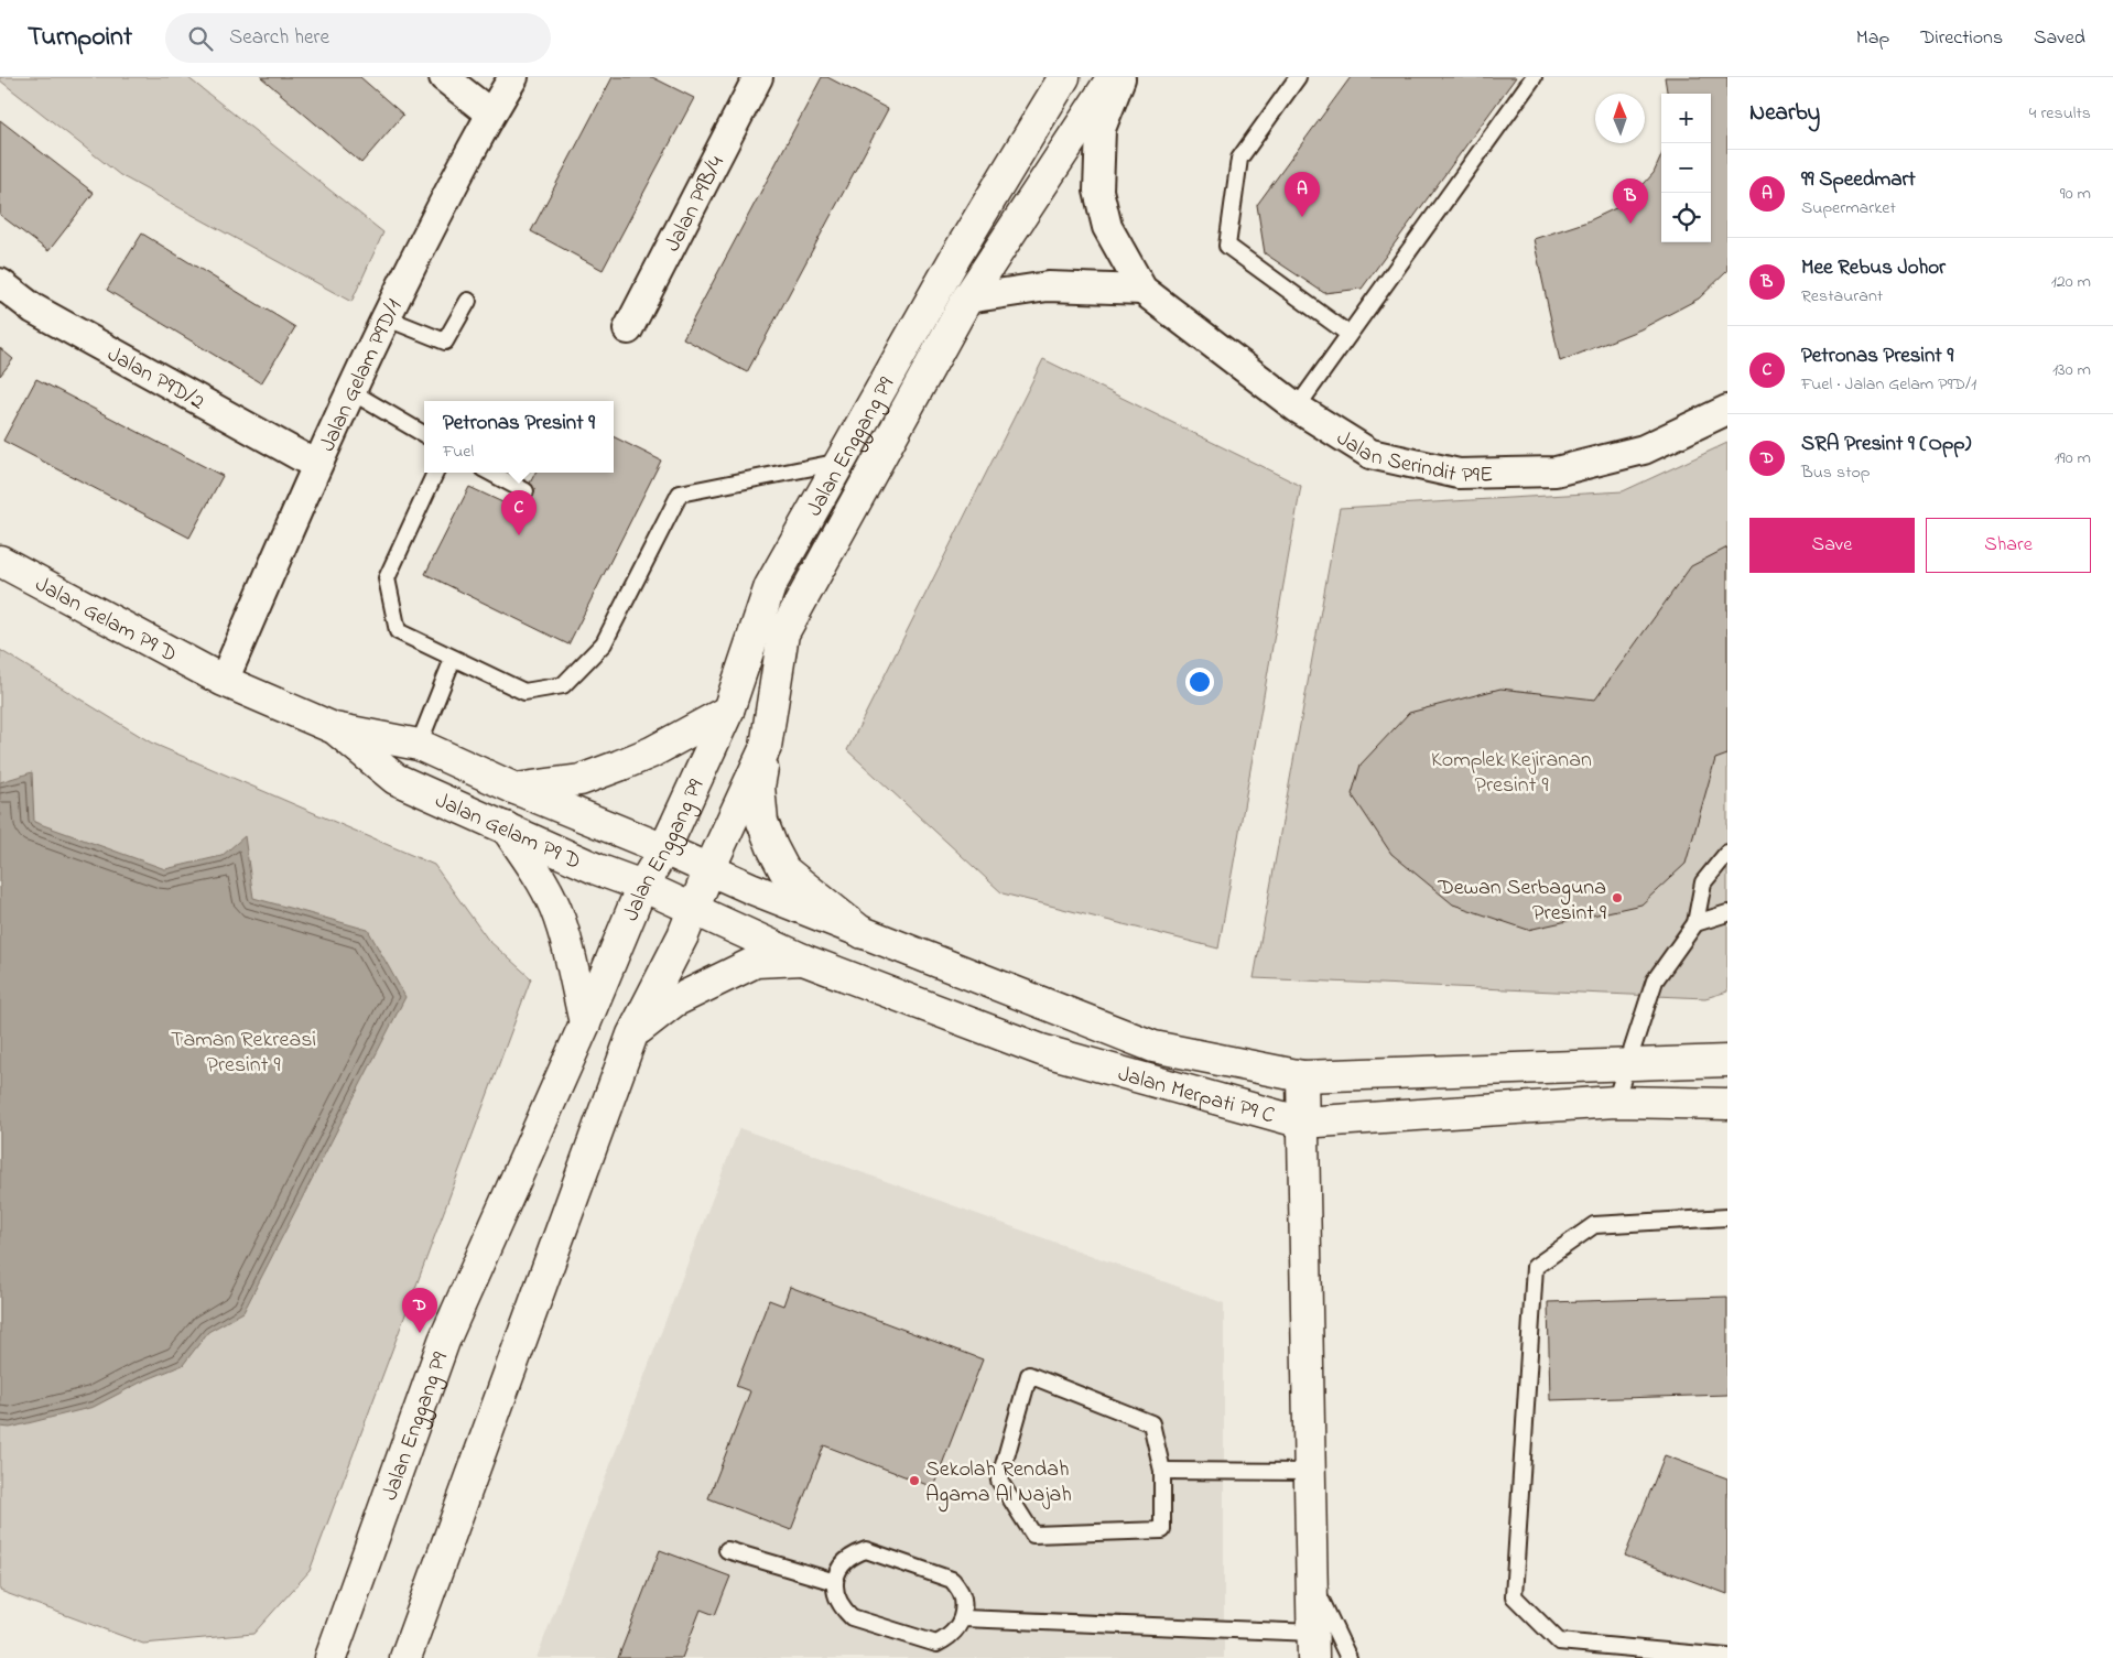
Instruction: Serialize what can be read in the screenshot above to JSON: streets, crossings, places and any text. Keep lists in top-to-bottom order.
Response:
{
  "streets": {
    "main road": ["Jalan Enggang P9", "Jalan Gelam P9 D", "Jalan Merpati P9 C"],
    "street": [
      "Jalan P9B/4",
      "Jalan Gelam P9D/1",
      "Jalan P9D/2",
      "Jalan Serindit P9E"
    ]
  },
  "crossings": [
    ["Jalan Gelam P9D/1", "Jalan P9D/2"],
    ["Jalan Gelam P9D/1", "Jalan Gelam P9 D"],
    ["Jalan Enggang P9", "Jalan Gelam P9 D"],
    ["Jalan Enggang P9", "Jalan Merpati P9 C"],
    ["Jalan Gelam P9 D", "Jalan Merpati P9 C"]
  ],
  "parks": ["Komplek Kejiranan Presint 9", "Taman Rekreasi Presint 9"],
  "places": ["Dewan Serbaguna Presint 9", "Sekolah Rendah Agama Al Najah"],
  "north": "top",
  "page": {
    "header": "Turnpoint",
    "search": "Search here",
    "nav": ["Map", "Directions", "Saved"],
    "heading": ["Nearby", "4 results"],
    "map_buttons": ["+", "−"],
    "list": [
      {
        "mark": "A",
        "name": "99 Speedmart",
        "note": "Supermarket",
        "value": "90 m"
      },
      {
        "mark": "B",
        "name": "Mee Rebus Johor",
        "note": "Restaurant",
        "value": "120 m"
      },
      {
        "mark": "C",
        "name": "Petronas Presint 9",
        "note": "Fuel · Jalan Gelam P9D/1",
        "value": "130 m"
      },
      {
        "mark": "D",
        "name": "SRA Presint 9 (Opp)",
        "note": "Bus stop",
        "value": "190 m"
      }
    ],
    "pins": [
      "A",
      "B",
      "C",
      "D"
    ],
    "popup": ["Petronas Presint 9", "Fuel"],
    "buttons": ["Save", "Share"]
  }
}
